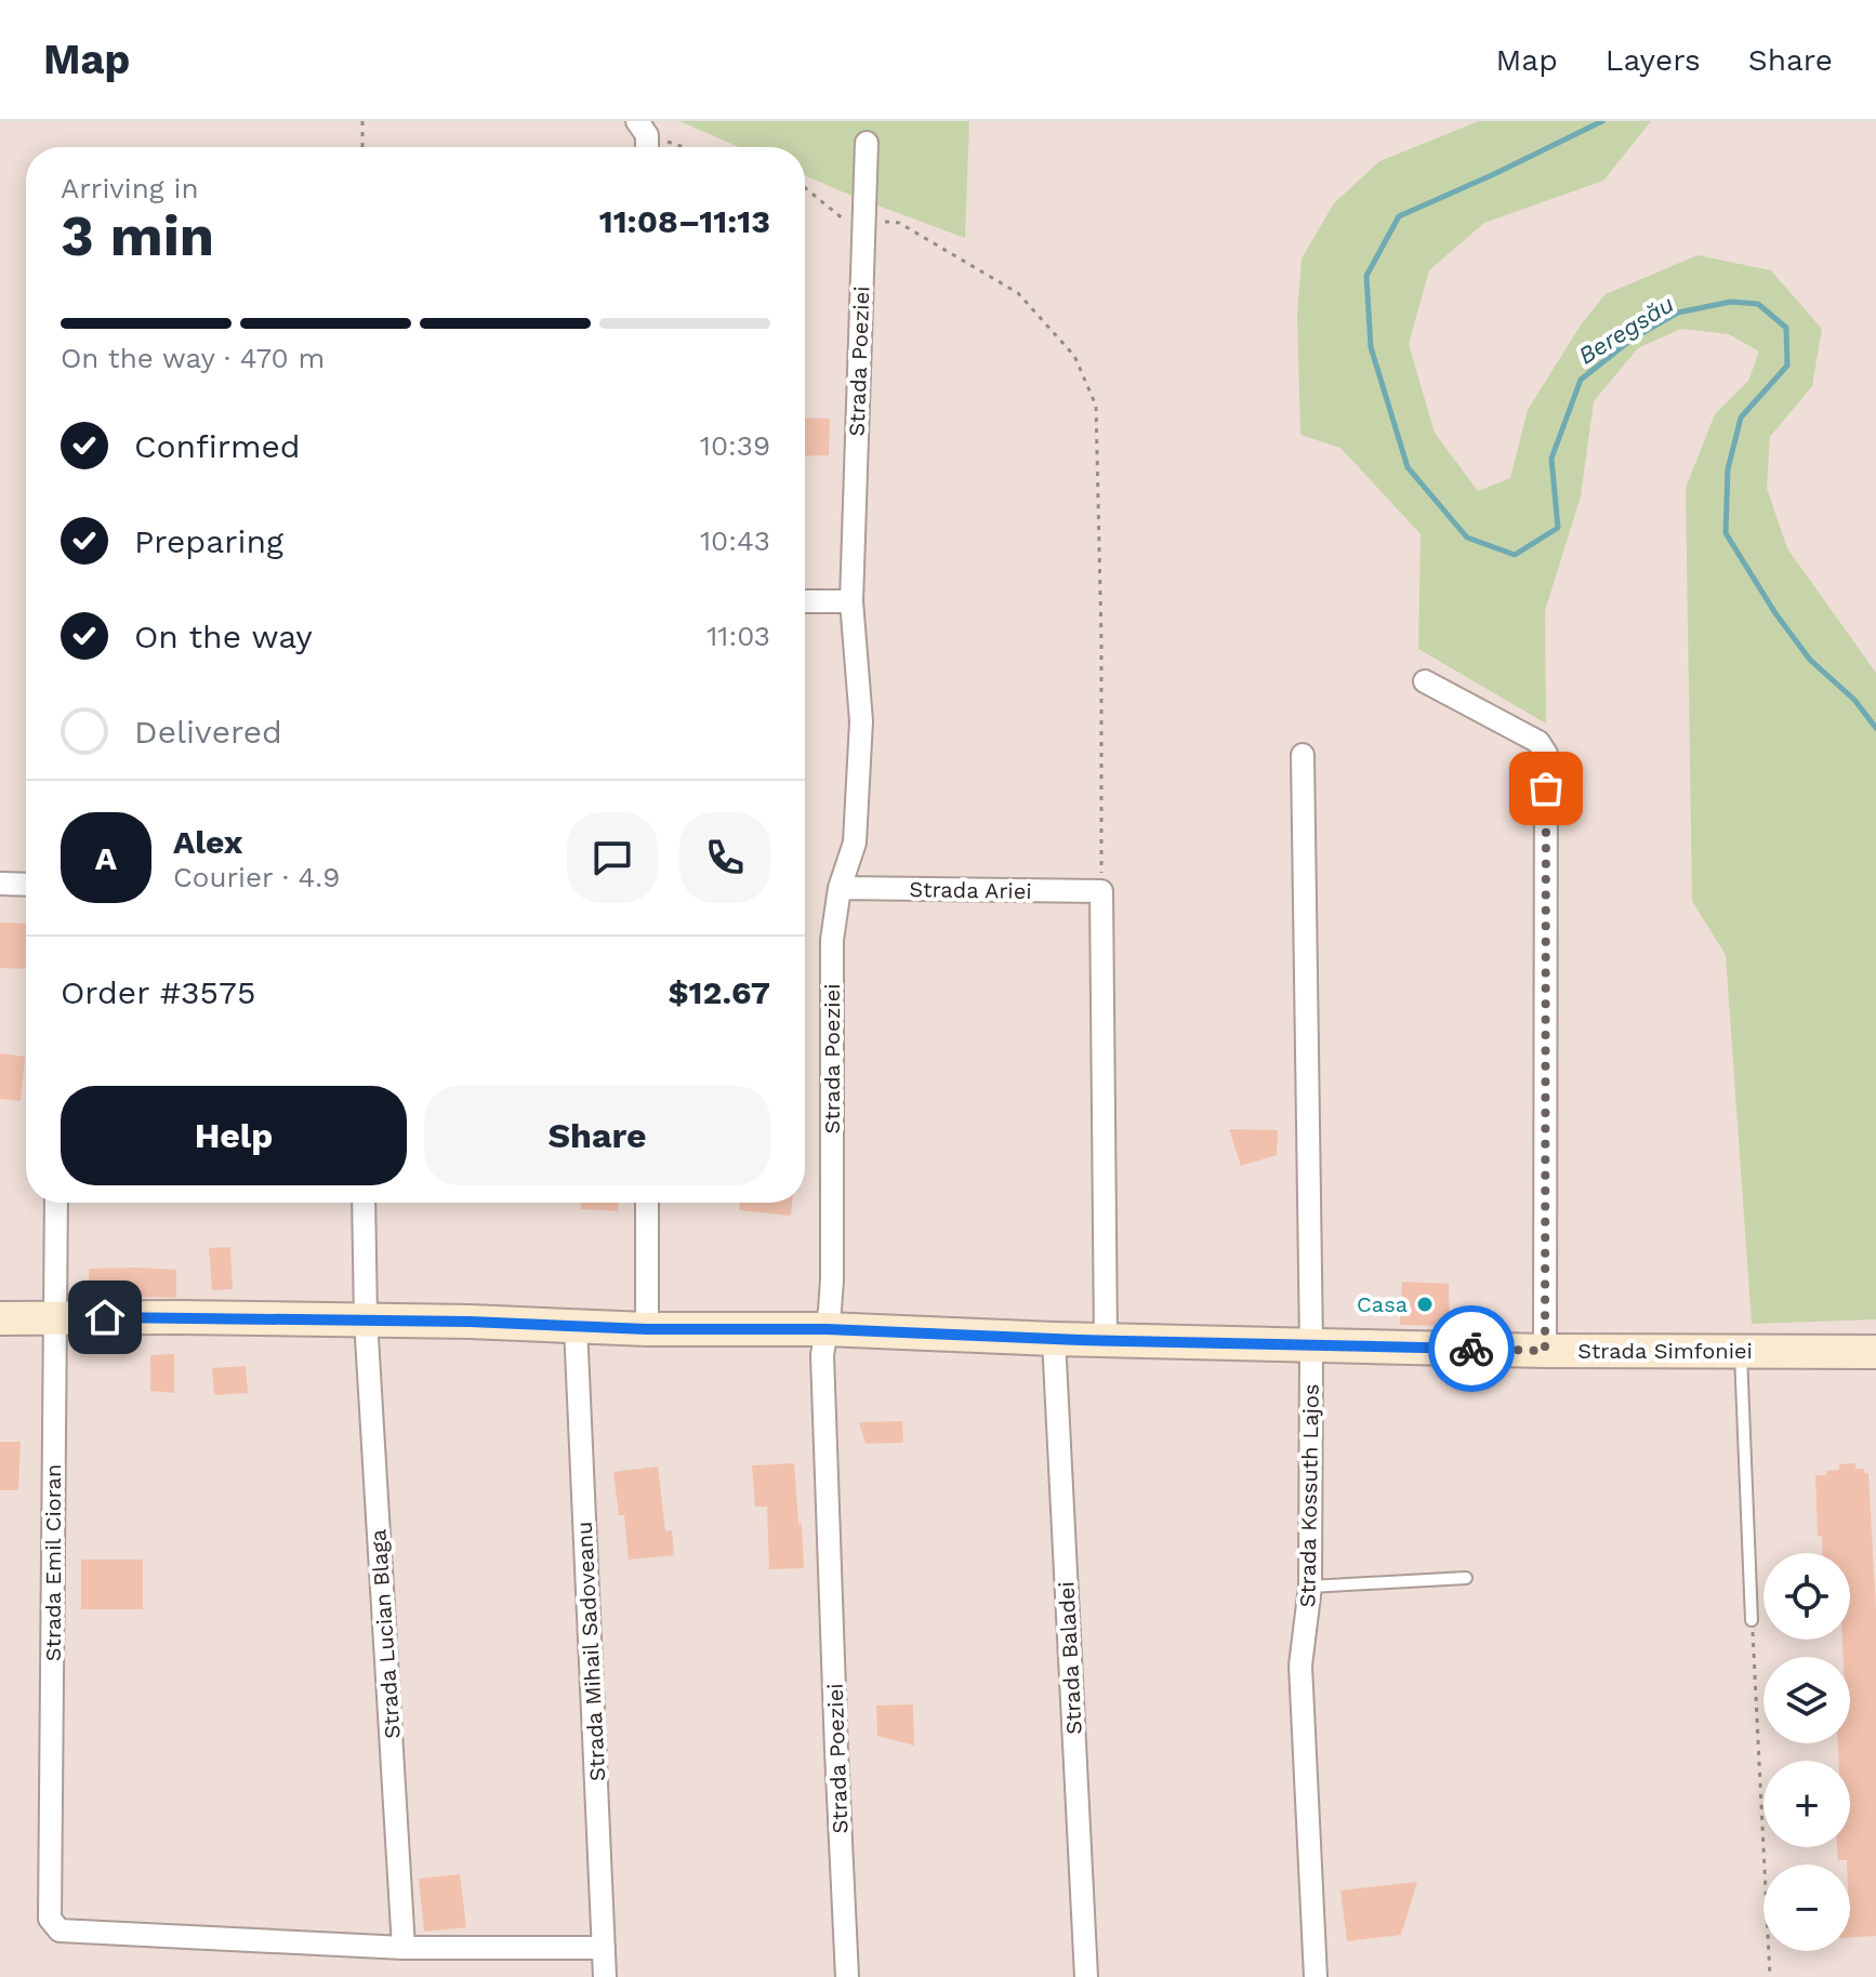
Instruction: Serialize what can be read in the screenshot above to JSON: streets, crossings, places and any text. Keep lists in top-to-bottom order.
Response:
{
  "streets": {
    "street": [
      "Strada Poeziei",
      "Strada Ariei",
      "Strada Simfoniei",
      "Strada Kossuth Lajos",
      "Strada Emil Cioran",
      "Strada Lucian Blaga",
      "Strada Mihail Sadoveanu",
      "Strada Baladei"
    ]
  },
  "crossings": [
    ["Strada Poeziei", "Strada Ariei"],
    ["Strada Poeziei", "Strada Simfoniei"],
    ["Strada Simfoniei", "Strada Kossuth Lajos"],
    ["Strada Simfoniei", "Strada Emil Cioran"],
    ["Strada Simfoniei", "Strada Lucian Blaga"],
    ["Strada Simfoniei", "Strada Mihail Sadoveanu"],
    ["Strada Simfoniei", "Strada Baladei"],
    ["Strada Emil Cioran", "Strada Lucian Blaga"]
  ],
  "water": ["Beregsău"],
  "places": ["Casa"],
  "page": {
    "header": "Map",
    "nav": ["Map", "Layers", "Share"],
    "heading": ["3 min", "Arriving in", "11:08–11:13"],
    "panel": [
      "Alex",
      "Courier · 4.9",
      "Order #3575",
      "$12.67"
    ],
    "bar": "On the way · 470 m",
    "list": [
      ["Confirmed", "10:39"],
      ["Preparing", "10:43"],
      ["On the way", "11:03"],
      "Delivered"
    ],
    "round": "A",
    "buttons": ["Help", "Share"],
    "map_buttons": ["+", "−"]
  }
}
